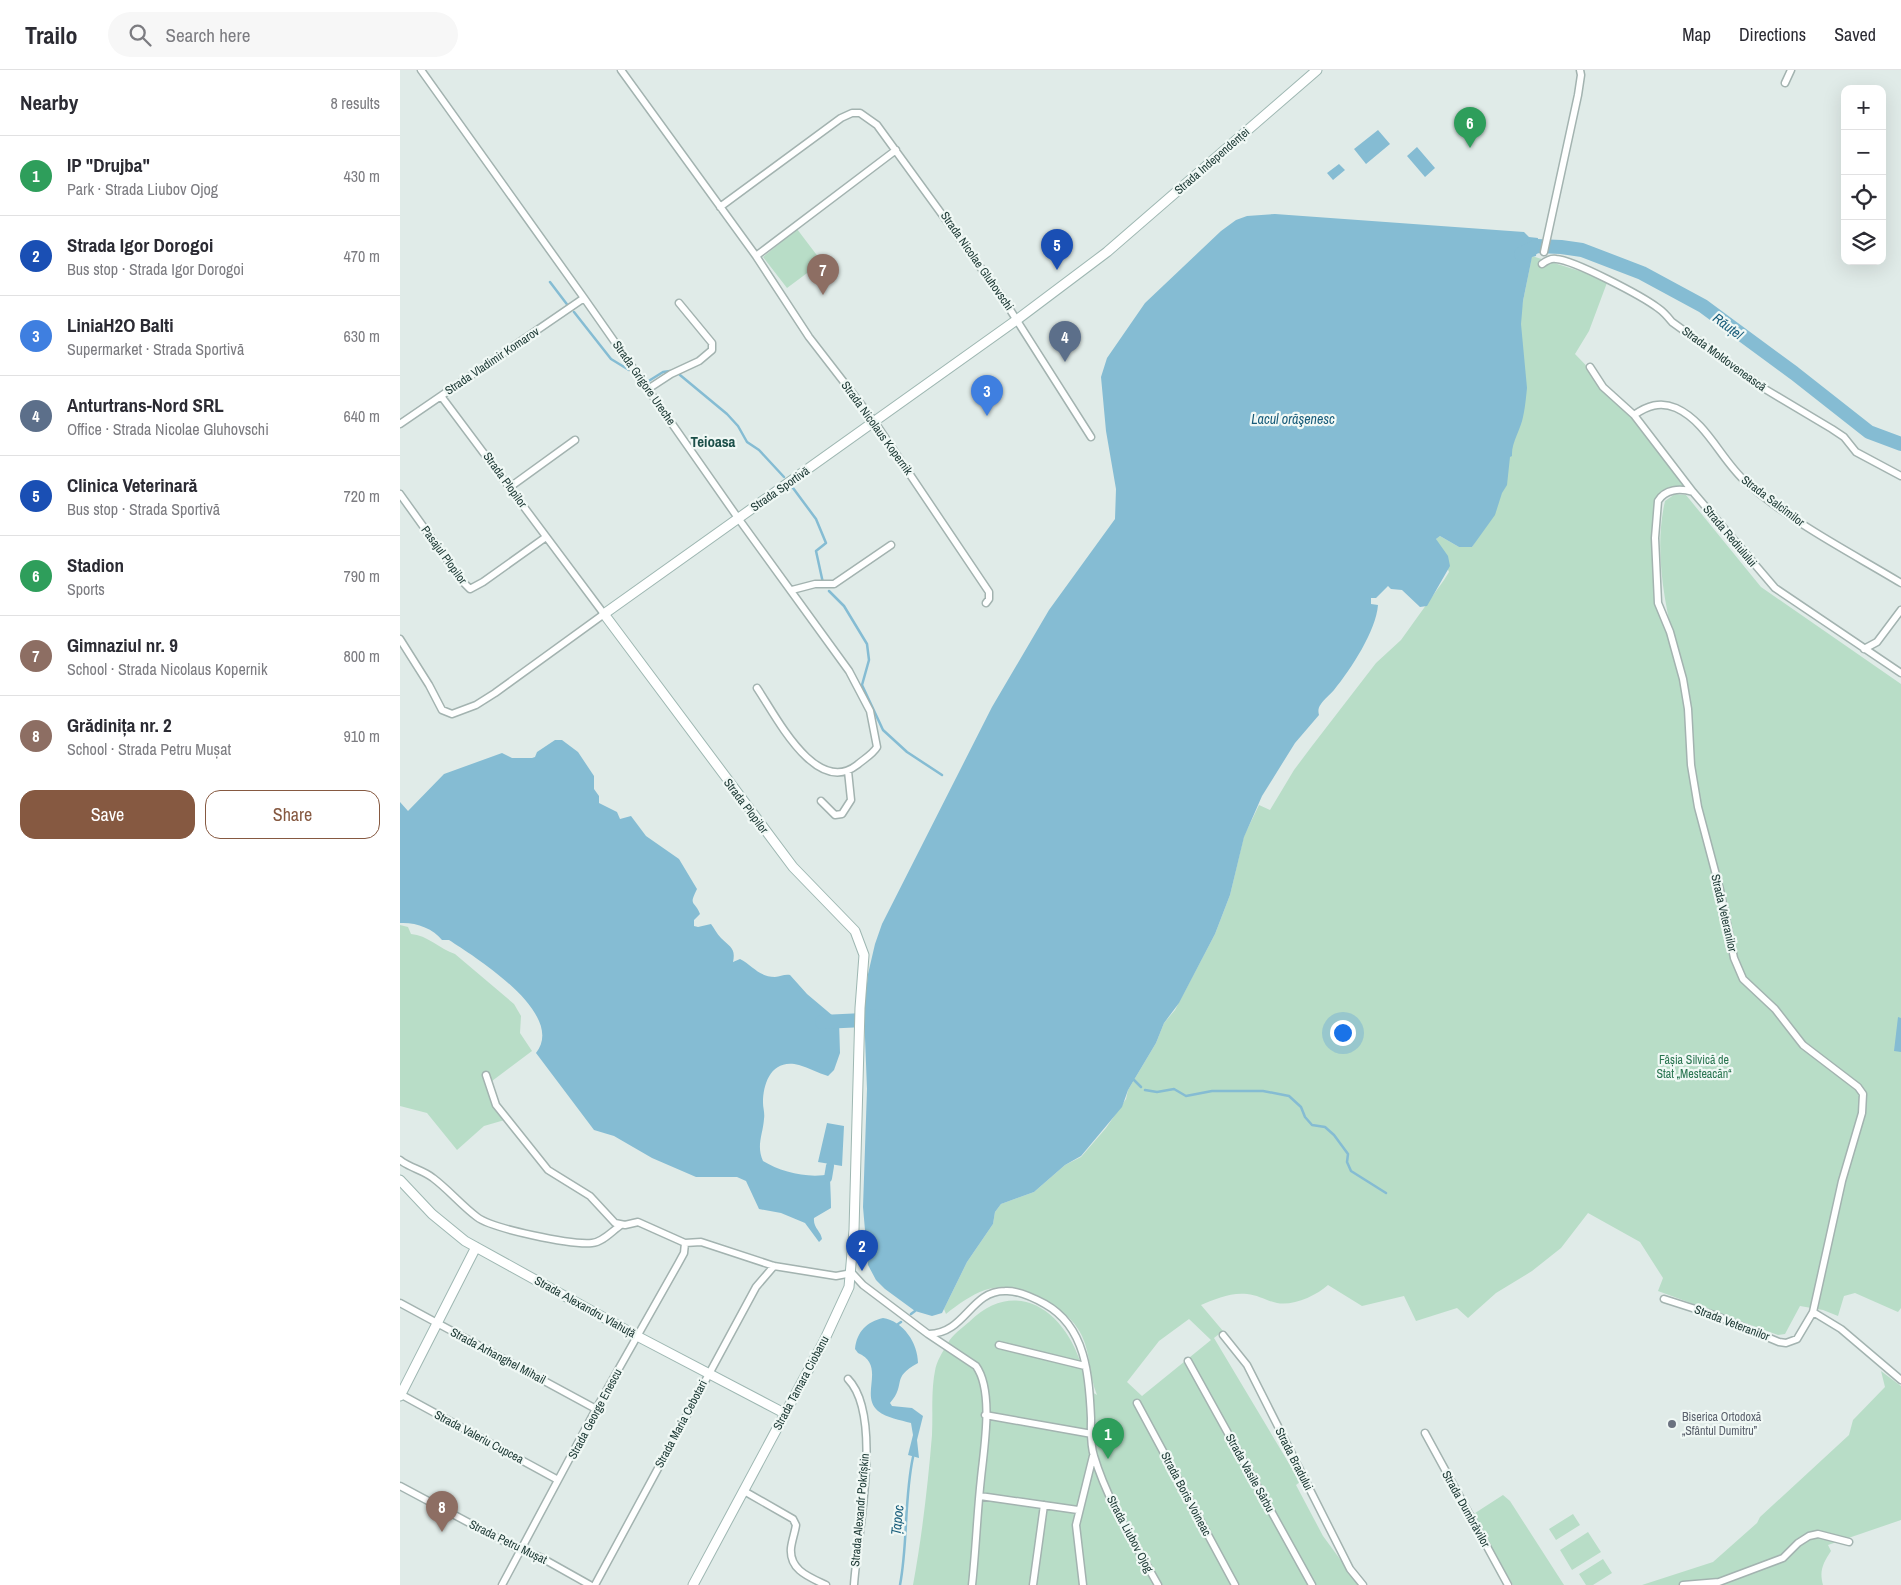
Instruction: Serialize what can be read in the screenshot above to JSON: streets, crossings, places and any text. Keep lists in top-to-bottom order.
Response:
{
  "streets": {
    "street": [
      "Strada Independenței",
      "Strada Nicolae Gluhovschi",
      "Strada Moldovenească",
      "Strada Vladimir Komarov",
      "Strada Grigore Ureche",
      "Strada Nicolaus Kopernik",
      "Strada Plopilor",
      "Strada Sportivă",
      "Strada Salcîmilor",
      "Strada Rediulului",
      "Pasajul Plopilor",
      "Strada Veteranilor",
      "Strada Аlexandru Vlahuță",
      "Strada Arhanghel Mihail",
      "Strada Tamara Ciobanu",
      "Strada George Enescu",
      "Strada Maria Cebotari",
      "Strada Valeriu Cupcea",
      "Strada Bradului",
      "Strada Vasile Sârbu",
      "Strada Boris Voineac",
      "Strada Dumbrăvilor",
      "Strada Alexandr Pokrîșkin",
      "Strada Liubov Ojog",
      "Strada Petru Mușat"
    ]
  },
  "crossings": [
    ["Strada Independenței", "Strada Sportivă"],
    ["Strada Nicolae Gluhovschi", "Strada Nicolaus Kopernik"],
    ["Strada Nicolae Gluhovschi", "Strada Sportivă"],
    ["Strada Vladimir Komarov", "Strada Grigore Ureche"],
    ["Strada Vladimir Komarov", "Strada Plopilor"],
    ["Strada Grigore Ureche", "Strada Sportivă"],
    ["Strada Nicolaus Kopernik", "Strada Sportivă"],
    ["Strada Plopilor", "Strada Sportivă"],
    ["Strada Plopilor", "Pasajul Plopilor"],
    ["Strada Plopilor", "Strada Tamara Ciobanu"],
    ["Strada Salcîmilor", "Strada Rediulului"],
    ["Strada Rediulului", "Strada Veteranilor"],
    ["Strada Аlexandru Vlahuță", "Strada Tamara Ciobanu"],
    ["Strada Аlexandru Vlahuță", "Strada George Enescu"],
    ["Strada Аlexandru Vlahuță", "Strada Maria Cebotari"],
    ["Strada Arhanghel Mihail", "Strada George Enescu"],
    ["Strada George Enescu", "Strada Valeriu Cupcea"],
    ["Strada George Enescu", "Strada Petru Mușat"]
  ],
  "districts": ["Teioasa"],
  "water": ["Răuțel", "Lacul orăşenesc", "Țapoc"],
  "parks": ["Fâșia Silvică de Stat „Mesteacăn“"],
  "places": ["Biserica Ortodoxă „Sfântul Dumitru”"],
  "page": {
    "header": "Trailo",
    "search": "Search here",
    "nav": ["Map", "Directions", "Saved"],
    "heading": ["Nearby", "8 results"],
    "map_buttons": ["+", "−"],
    "pins": [
      "6",
      "5",
      "7",
      "4",
      "3",
      "2",
      "1",
      "8"
    ],
    "list": [
      {
        "mark": "1",
        "name": "IP \"Drujba\"",
        "note": "Park · Strada Liubov Ojog",
        "value": "430 m"
      },
      {
        "mark": "2",
        "name": "Strada Igor Dorogoi",
        "note": "Bus stop · Strada Igor Dorogoi",
        "value": "470 m"
      },
      {
        "mark": "3",
        "name": "LiniaH2O Balti",
        "note": "Supermarket · Strada Sportivă",
        "value": "630 m"
      },
      {
        "mark": "4",
        "name": "Anturtrans-Nord SRL",
        "note": "Office · Strada Nicolae Gluhovschi",
        "value": "640 m"
      },
      {
        "mark": "5",
        "name": "Clinica Veterinară",
        "note": "Bus stop · Strada Sportivă",
        "value": "720 m"
      },
      {
        "mark": "6",
        "name": "Stadion",
        "note": "Sports",
        "value": "790 m"
      },
      {
        "mark": "7",
        "name": "Gimnaziul nr. 9",
        "note": "School · Strada Nicolaus Kopernik",
        "value": "800 m"
      },
      {
        "mark": "8",
        "name": "Grădinița nr. 2",
        "note": "School · Strada Petru Mușat",
        "value": "910 m"
      }
    ],
    "buttons": ["Save", "Share"]
  }
}
